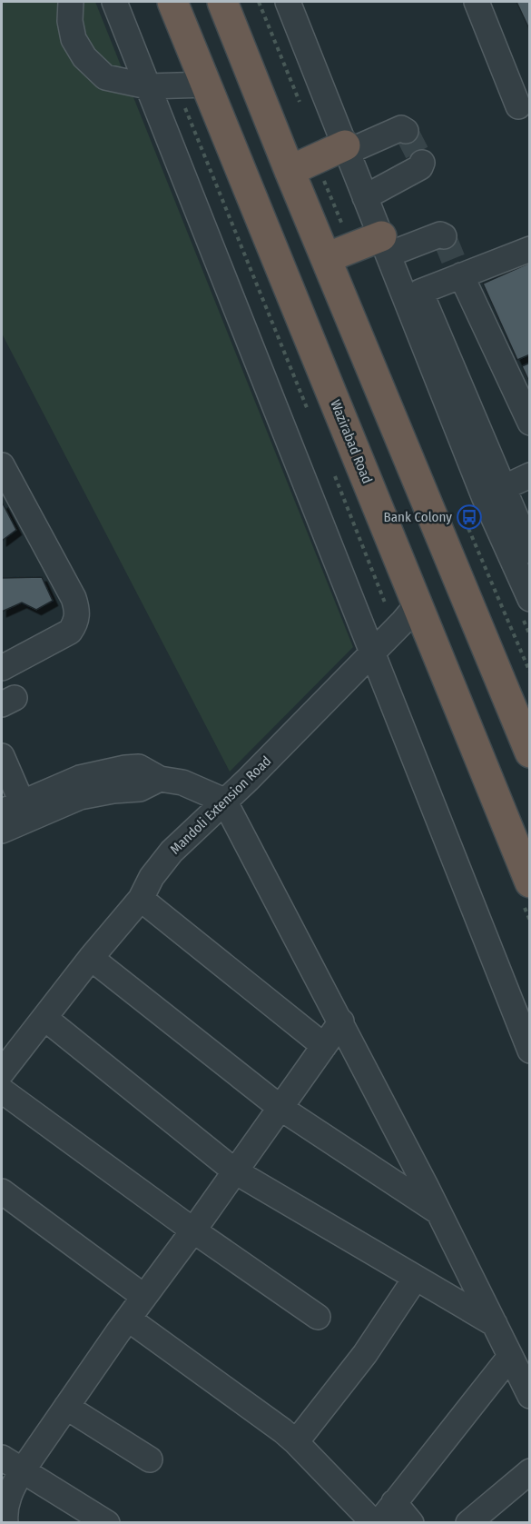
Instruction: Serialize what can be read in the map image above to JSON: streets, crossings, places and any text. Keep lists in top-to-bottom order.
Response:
{
  "streets": {
    "highway": ["Wazirabad Road"],
    "street": ["Mandoli Extension Road"]
  },
  "crossings": [
    ["Wazirabad Road", "Mandoli Extension Road"]
  ],
  "places": {
    "bus stop": ["Bank Colony"]
  }
}
